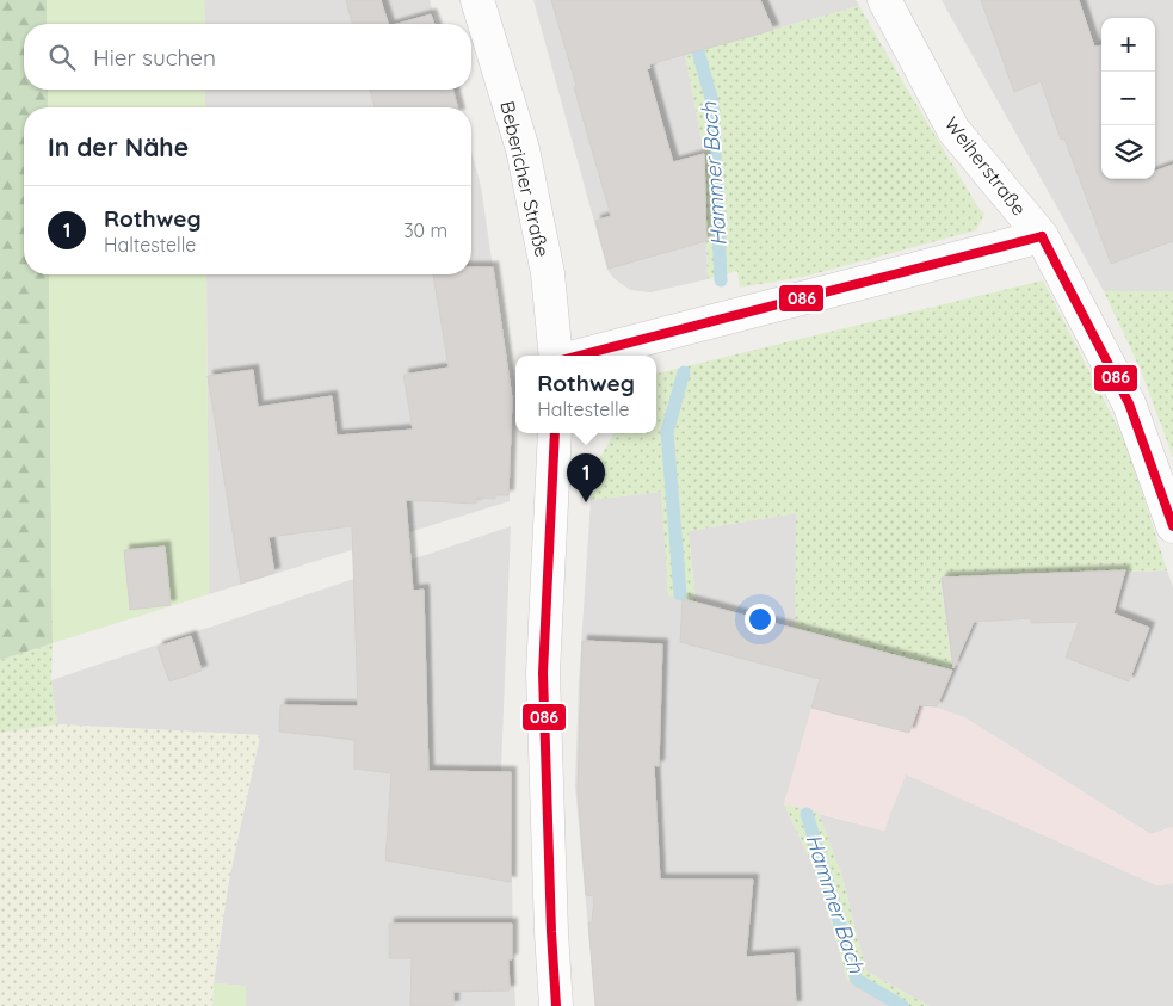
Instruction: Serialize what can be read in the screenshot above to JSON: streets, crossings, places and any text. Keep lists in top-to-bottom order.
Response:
{
  "streets": {
    "street": ["Weiherstraße", "Bebericher Straße"]
  },
  "water": ["Hammer Bach"],
  "lines": ["transit line 086"],
  "page": {
    "map_buttons": ["+", "−"],
    "search": "Hier suchen",
    "heading": "In der Nähe",
    "list": [
      {
        "mark": "1",
        "name": "Rothweg",
        "note": "Haltestelle",
        "value": "30 m"
      }
    ],
    "popup": ["Rothweg", "Haltestelle"],
    "pins": "1"
  }
}
